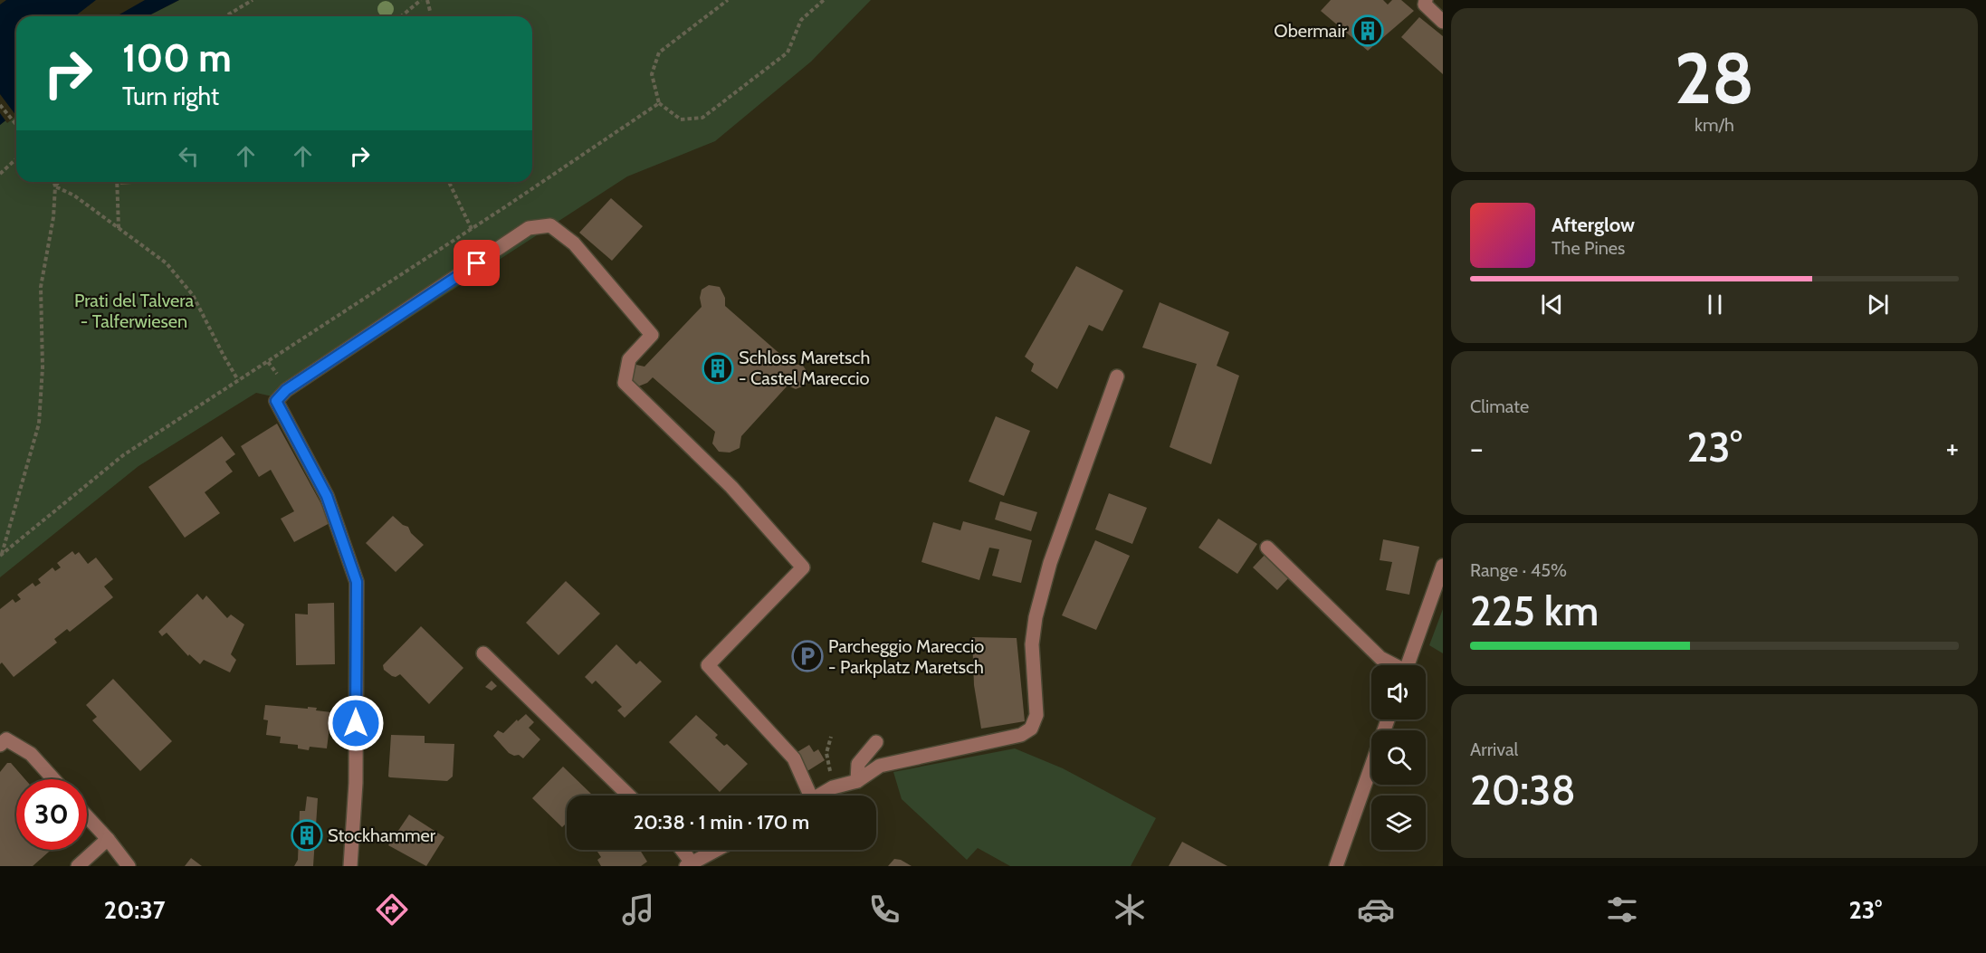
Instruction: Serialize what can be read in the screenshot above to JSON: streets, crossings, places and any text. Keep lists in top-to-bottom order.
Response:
{
  "parks": ["Prati del Talvera - Talferwiesen"],
  "places": {
    "building": ["Obermair", "Schloss Maretsch - Castel Mareccio", "Stockhammer"],
    "parking": ["Parcheggio Mareccio - Parkplatz Maretsch"]
  },
  "page": {
    "tile": [
      ["28", "km/h"],
      "Climate",
      ["Range · 45%", "225 km"],
      ["Arrival", "20:38"]
    ],
    "turn": ["100 m", "Turn right"],
    "song": ["Afterglow", "The Pines"],
    "heat": ["−", "23°", "+"],
    "limit": "30",
    "trip": "20:38 · 1 min · 170 m",
    "tabs": ["20:37", "23°"]
  }
}
